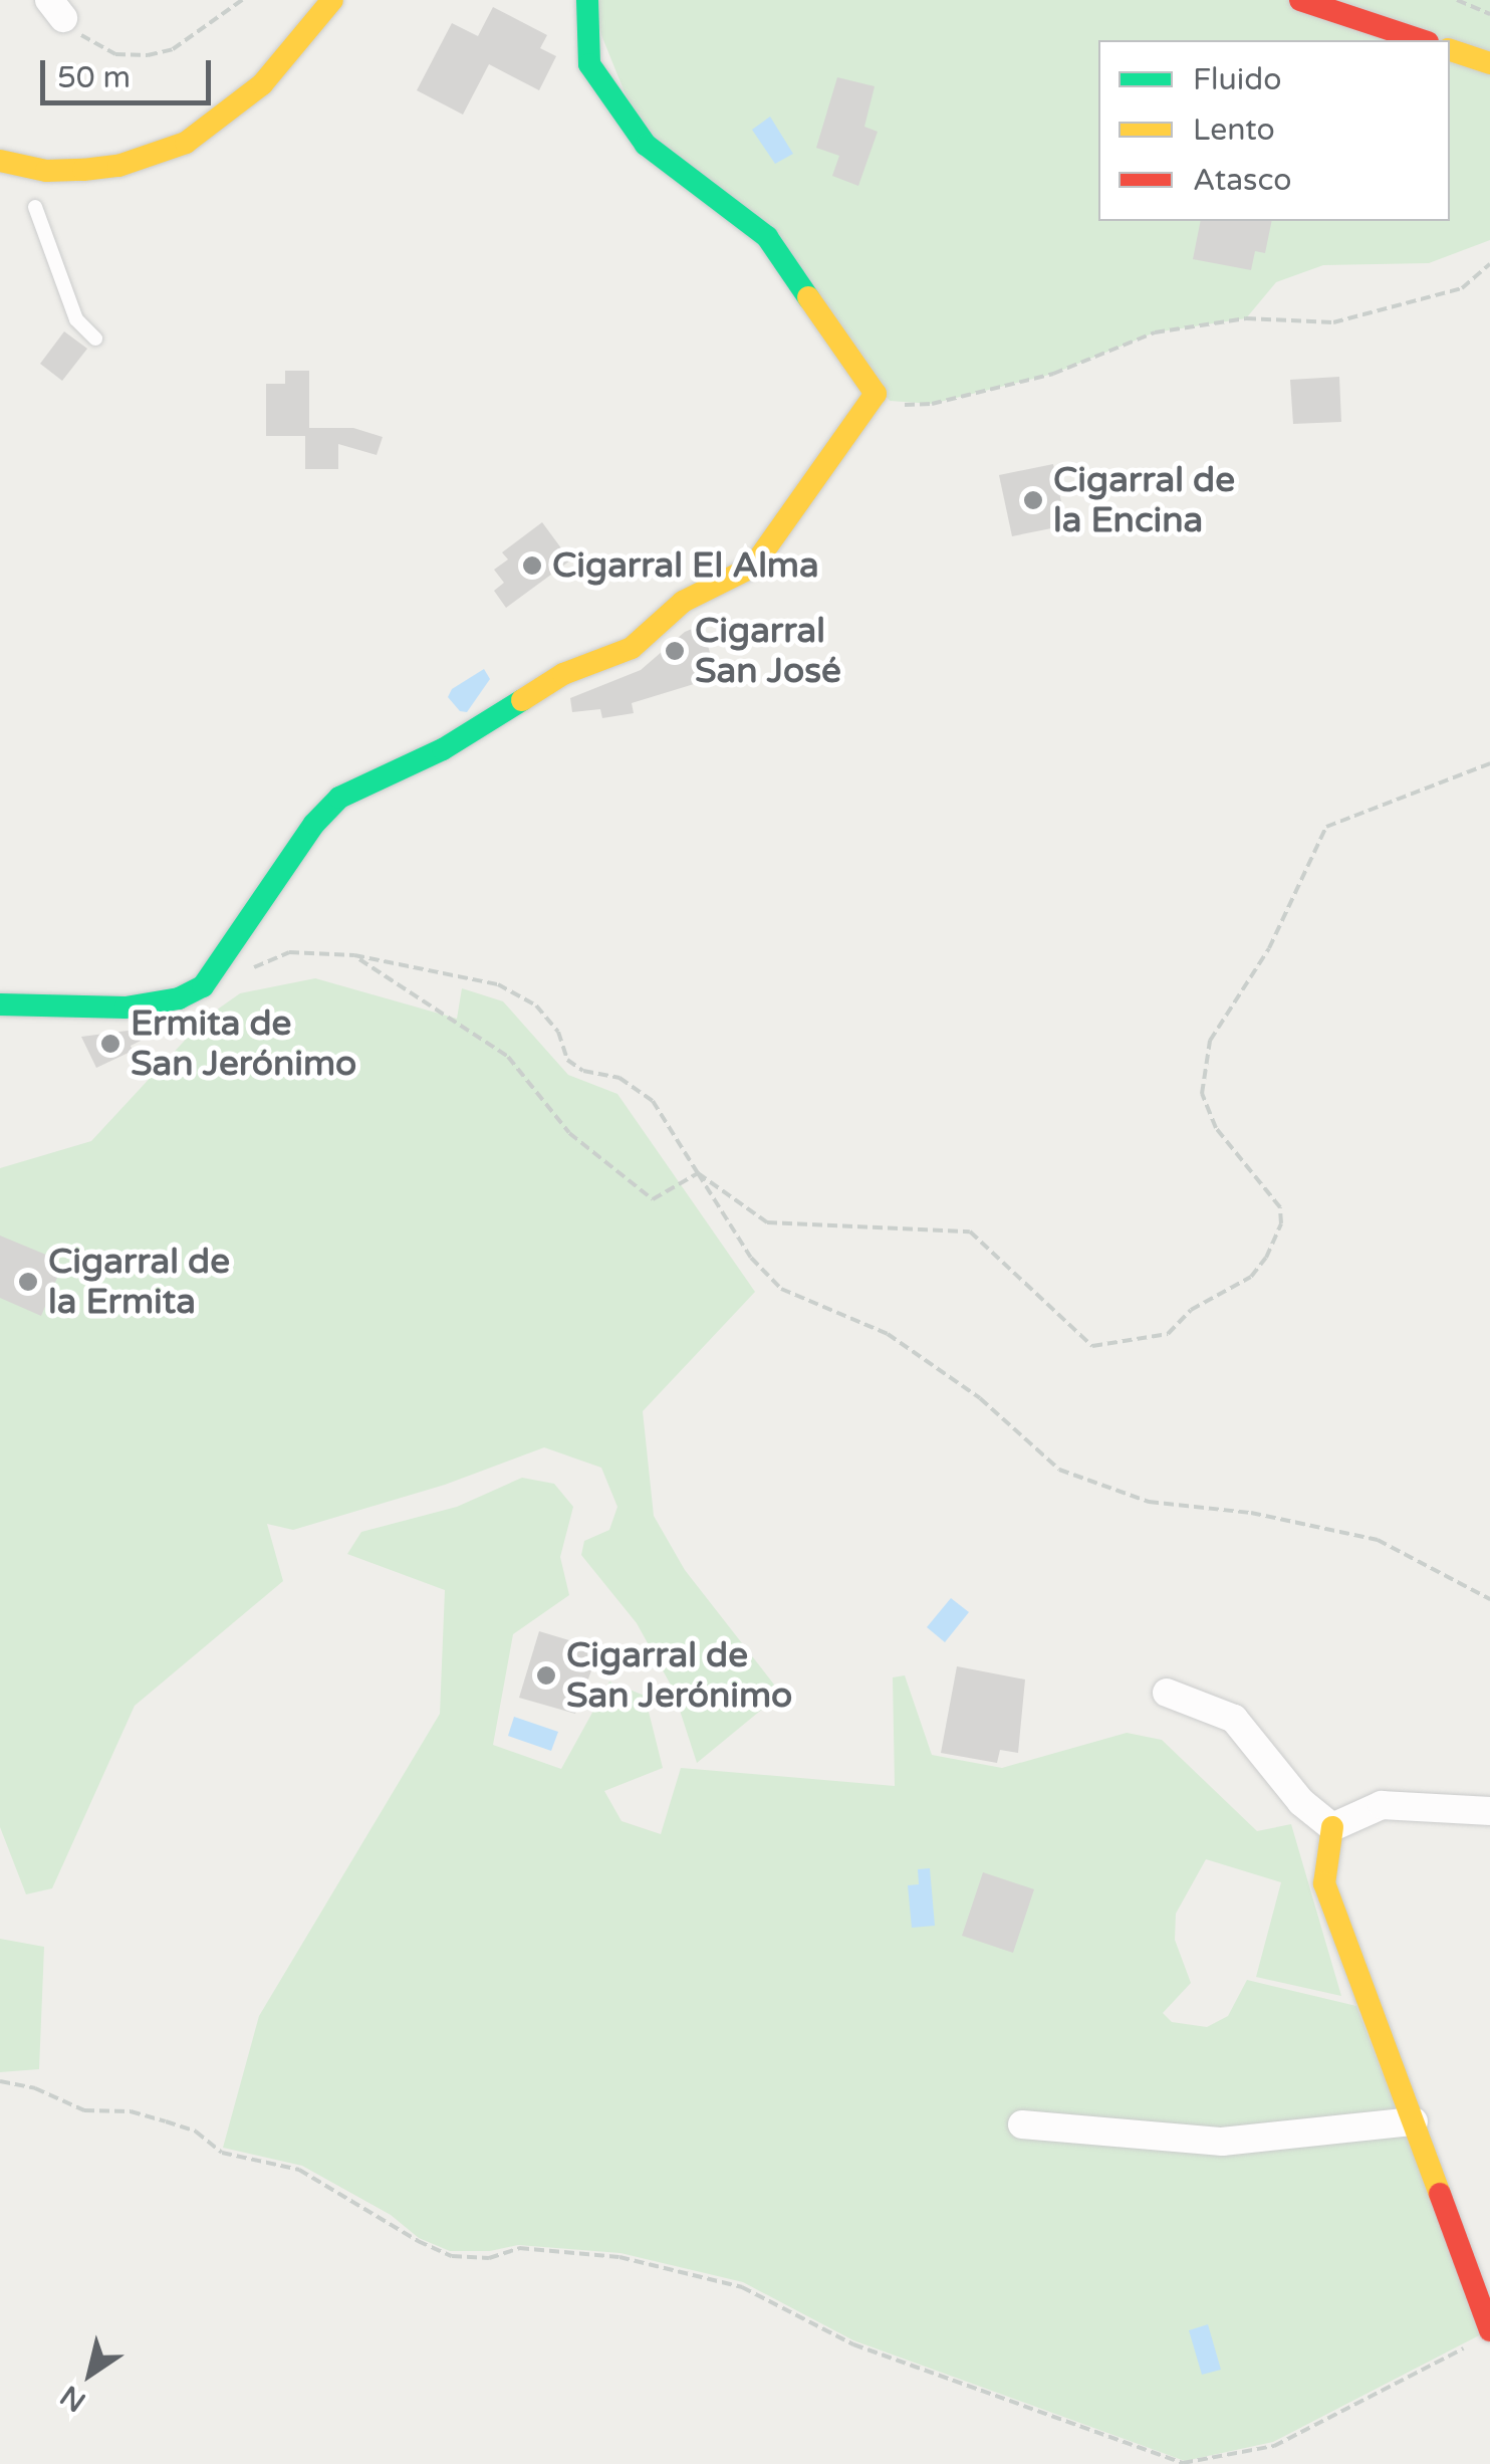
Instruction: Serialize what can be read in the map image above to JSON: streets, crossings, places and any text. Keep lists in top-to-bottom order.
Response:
{
  "places": [
    "Cigarral de la Encina",
    "Cigarral El Alma",
    "Cigarral San José",
    "Ermita de San Jerónimo",
    "Cigarral de la Ermita",
    "Cigarral de San Jerónimo"
  ],
  "legend": ["Fluido", "Lento", "Atasco"],
  "scale_bar": "50 m",
  "north": "bottom left"
}
